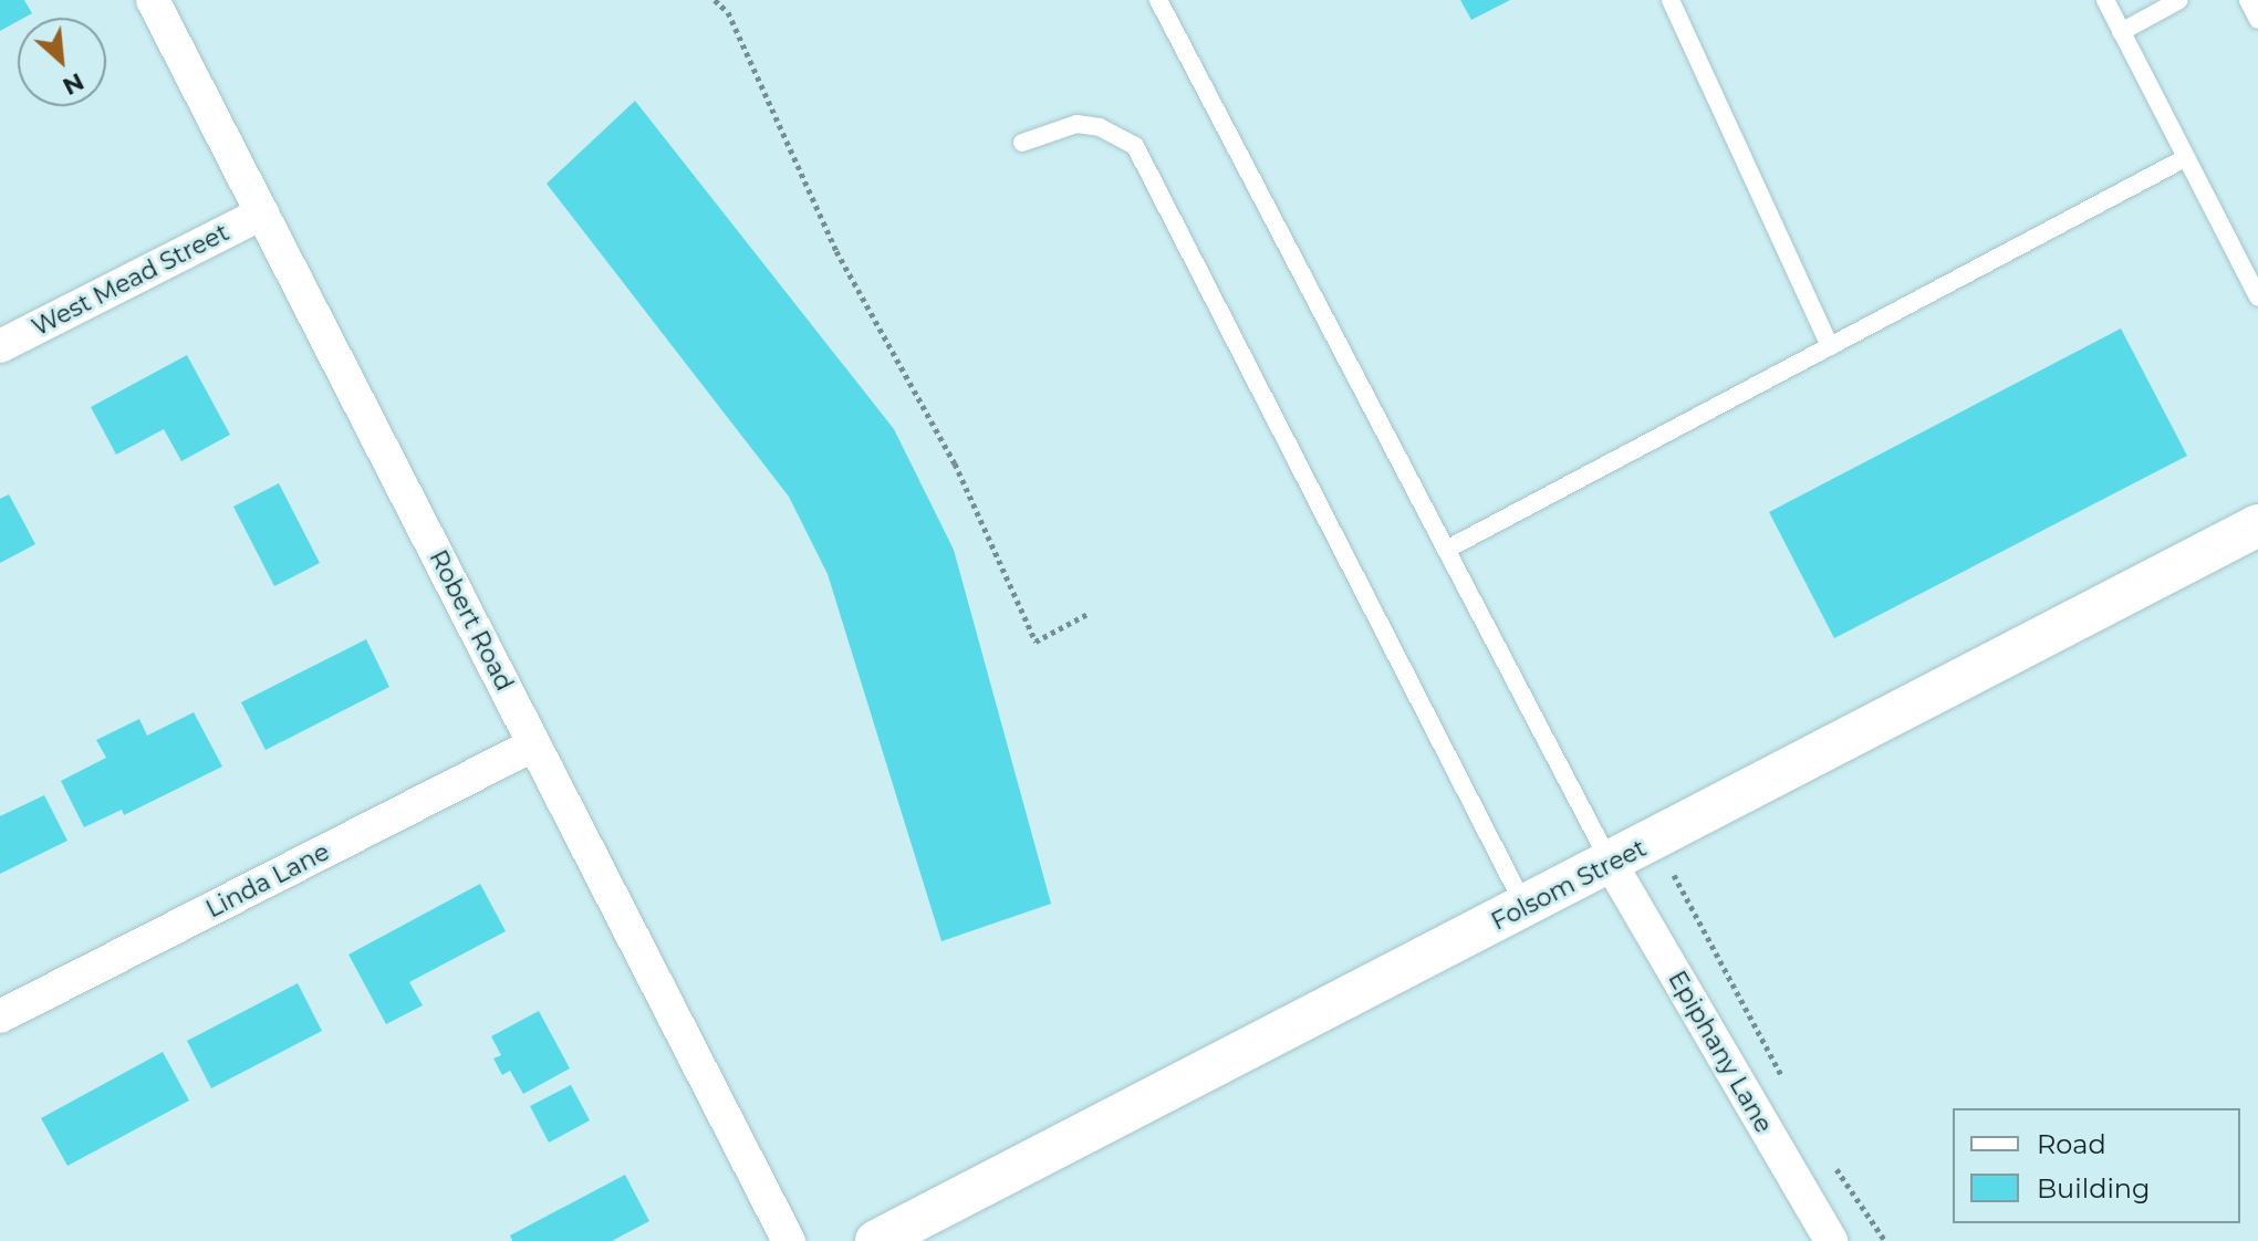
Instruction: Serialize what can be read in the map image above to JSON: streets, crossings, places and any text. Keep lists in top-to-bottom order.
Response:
{
  "streets": {
    "street": [
      "West Mead Street",
      "Robert Road",
      "Linda Lane",
      "Folsom Street",
      "Epiphany Lane"
    ]
  },
  "crossings": [
    ["West Mead Street", "Robert Road"],
    ["Robert Road", "Linda Lane"],
    ["Folsom Street", "Epiphany Lane"]
  ],
  "legend": ["Road", "Building"],
  "north": "bottom right"
}
